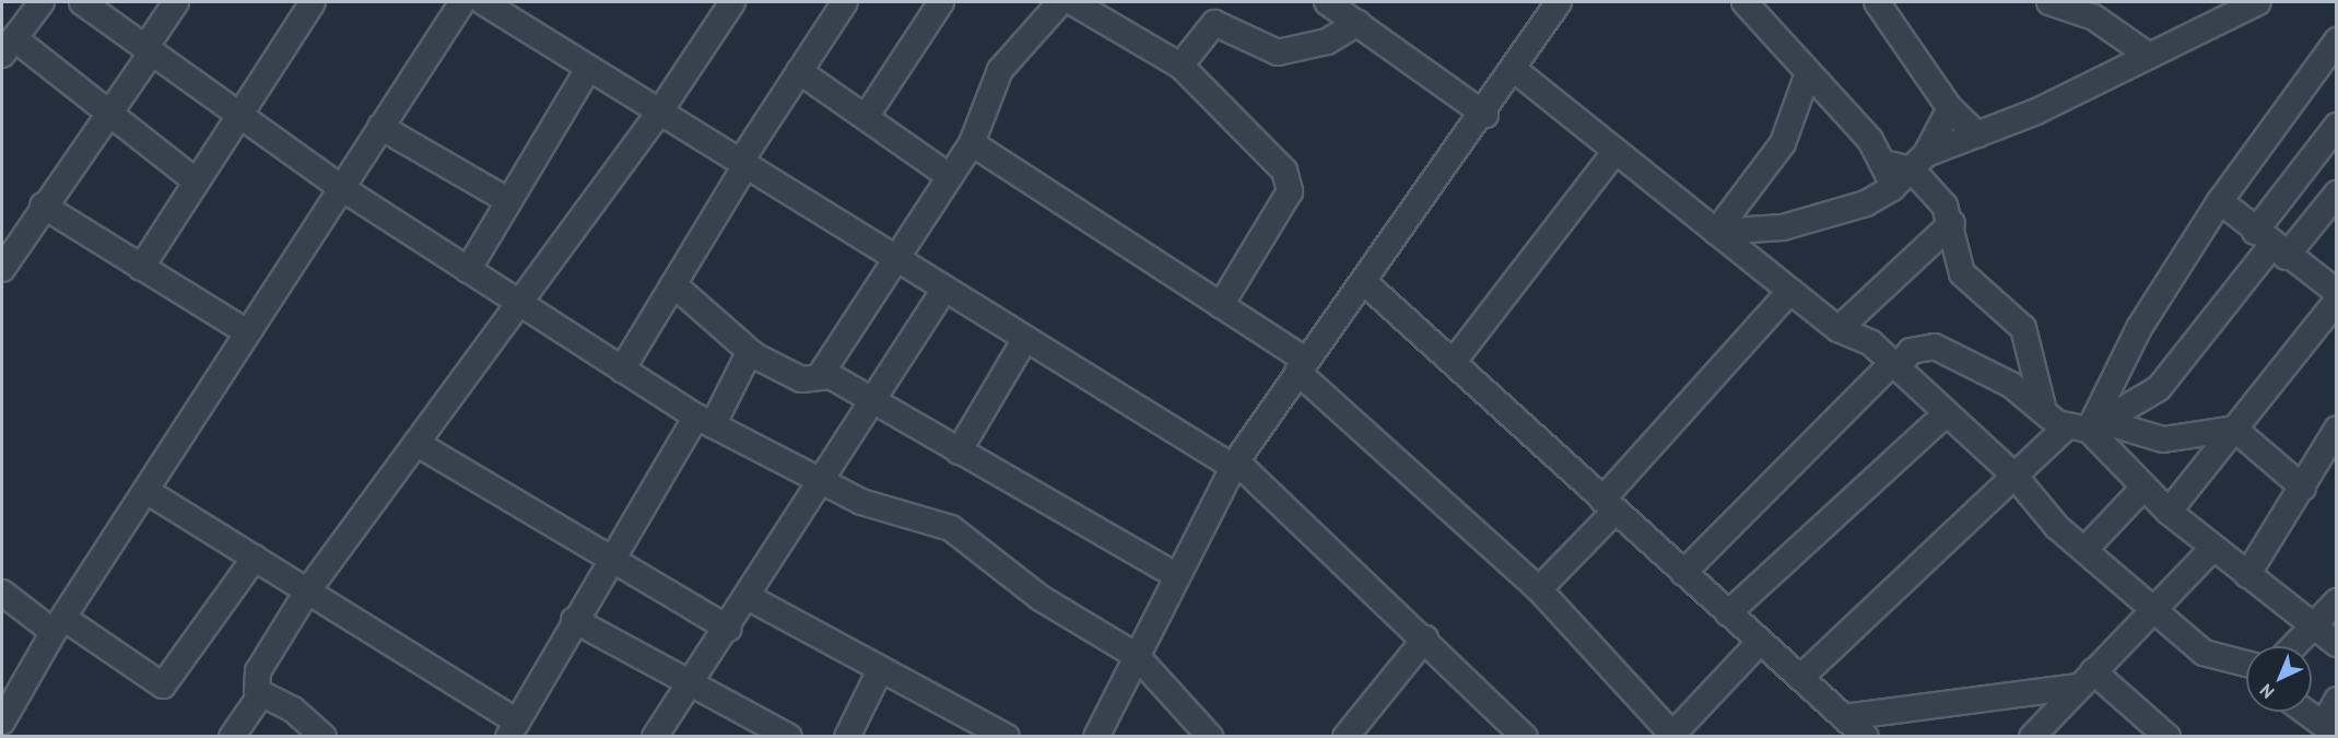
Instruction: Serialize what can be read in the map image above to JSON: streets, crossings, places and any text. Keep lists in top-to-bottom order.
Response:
{
  "north": "bottom left"
}
